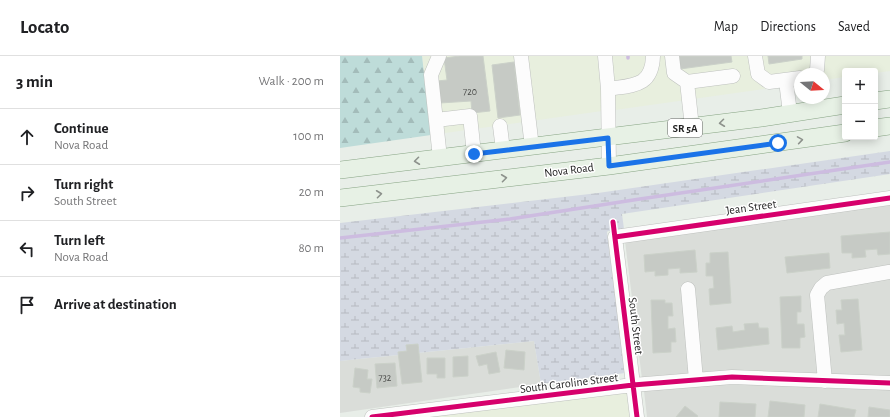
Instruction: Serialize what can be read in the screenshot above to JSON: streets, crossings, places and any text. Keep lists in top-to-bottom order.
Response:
{
  "streets": {
    "main road": ["SR 5A", "Nova Road"],
    "street": ["Jean Street", "South Street", "South Caroline Street"]
  },
  "crossings": [
    ["Jean Street", "South Street"],
    ["South Street", "South Caroline Street"]
  ],
  "house_numbers": ["720", "732"],
  "north": "right",
  "page": {
    "header": "Locato",
    "nav": ["Map", "Directions", "Saved"],
    "heading": ["3 min", "Walk · 200 m"],
    "map_buttons": ["+", "−"],
    "list": [
      ["Continue", "Nova Road", "100 m"],
      ["Turn right", "South Street", "20 m"],
      ["Turn left", "Nova Road", "80 m"],
      "Arrive at destination"
    ]
  }
}
